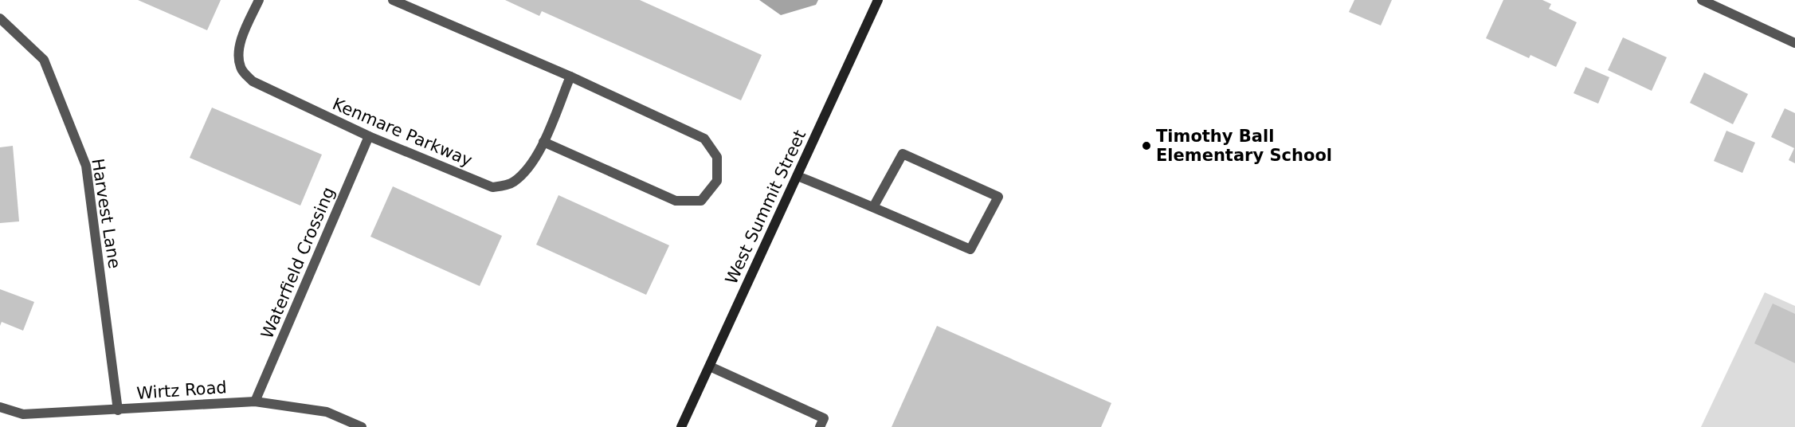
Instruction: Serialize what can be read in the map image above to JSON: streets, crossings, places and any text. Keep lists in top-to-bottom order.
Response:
{
  "streets": {
    "street": [
      "Kenmare Parkway",
      "West Summit Street",
      "Harvest Lane",
      "Waterfield Crossing",
      "Wirtz Road"
    ]
  },
  "crossings": [
    ["Kenmare Parkway", "Waterfield Crossing"],
    ["Harvest Lane", "Wirtz Road"],
    ["Waterfield Crossing", "Wirtz Road"]
  ],
  "places": ["Timothy Ball Elementary School"]
}
